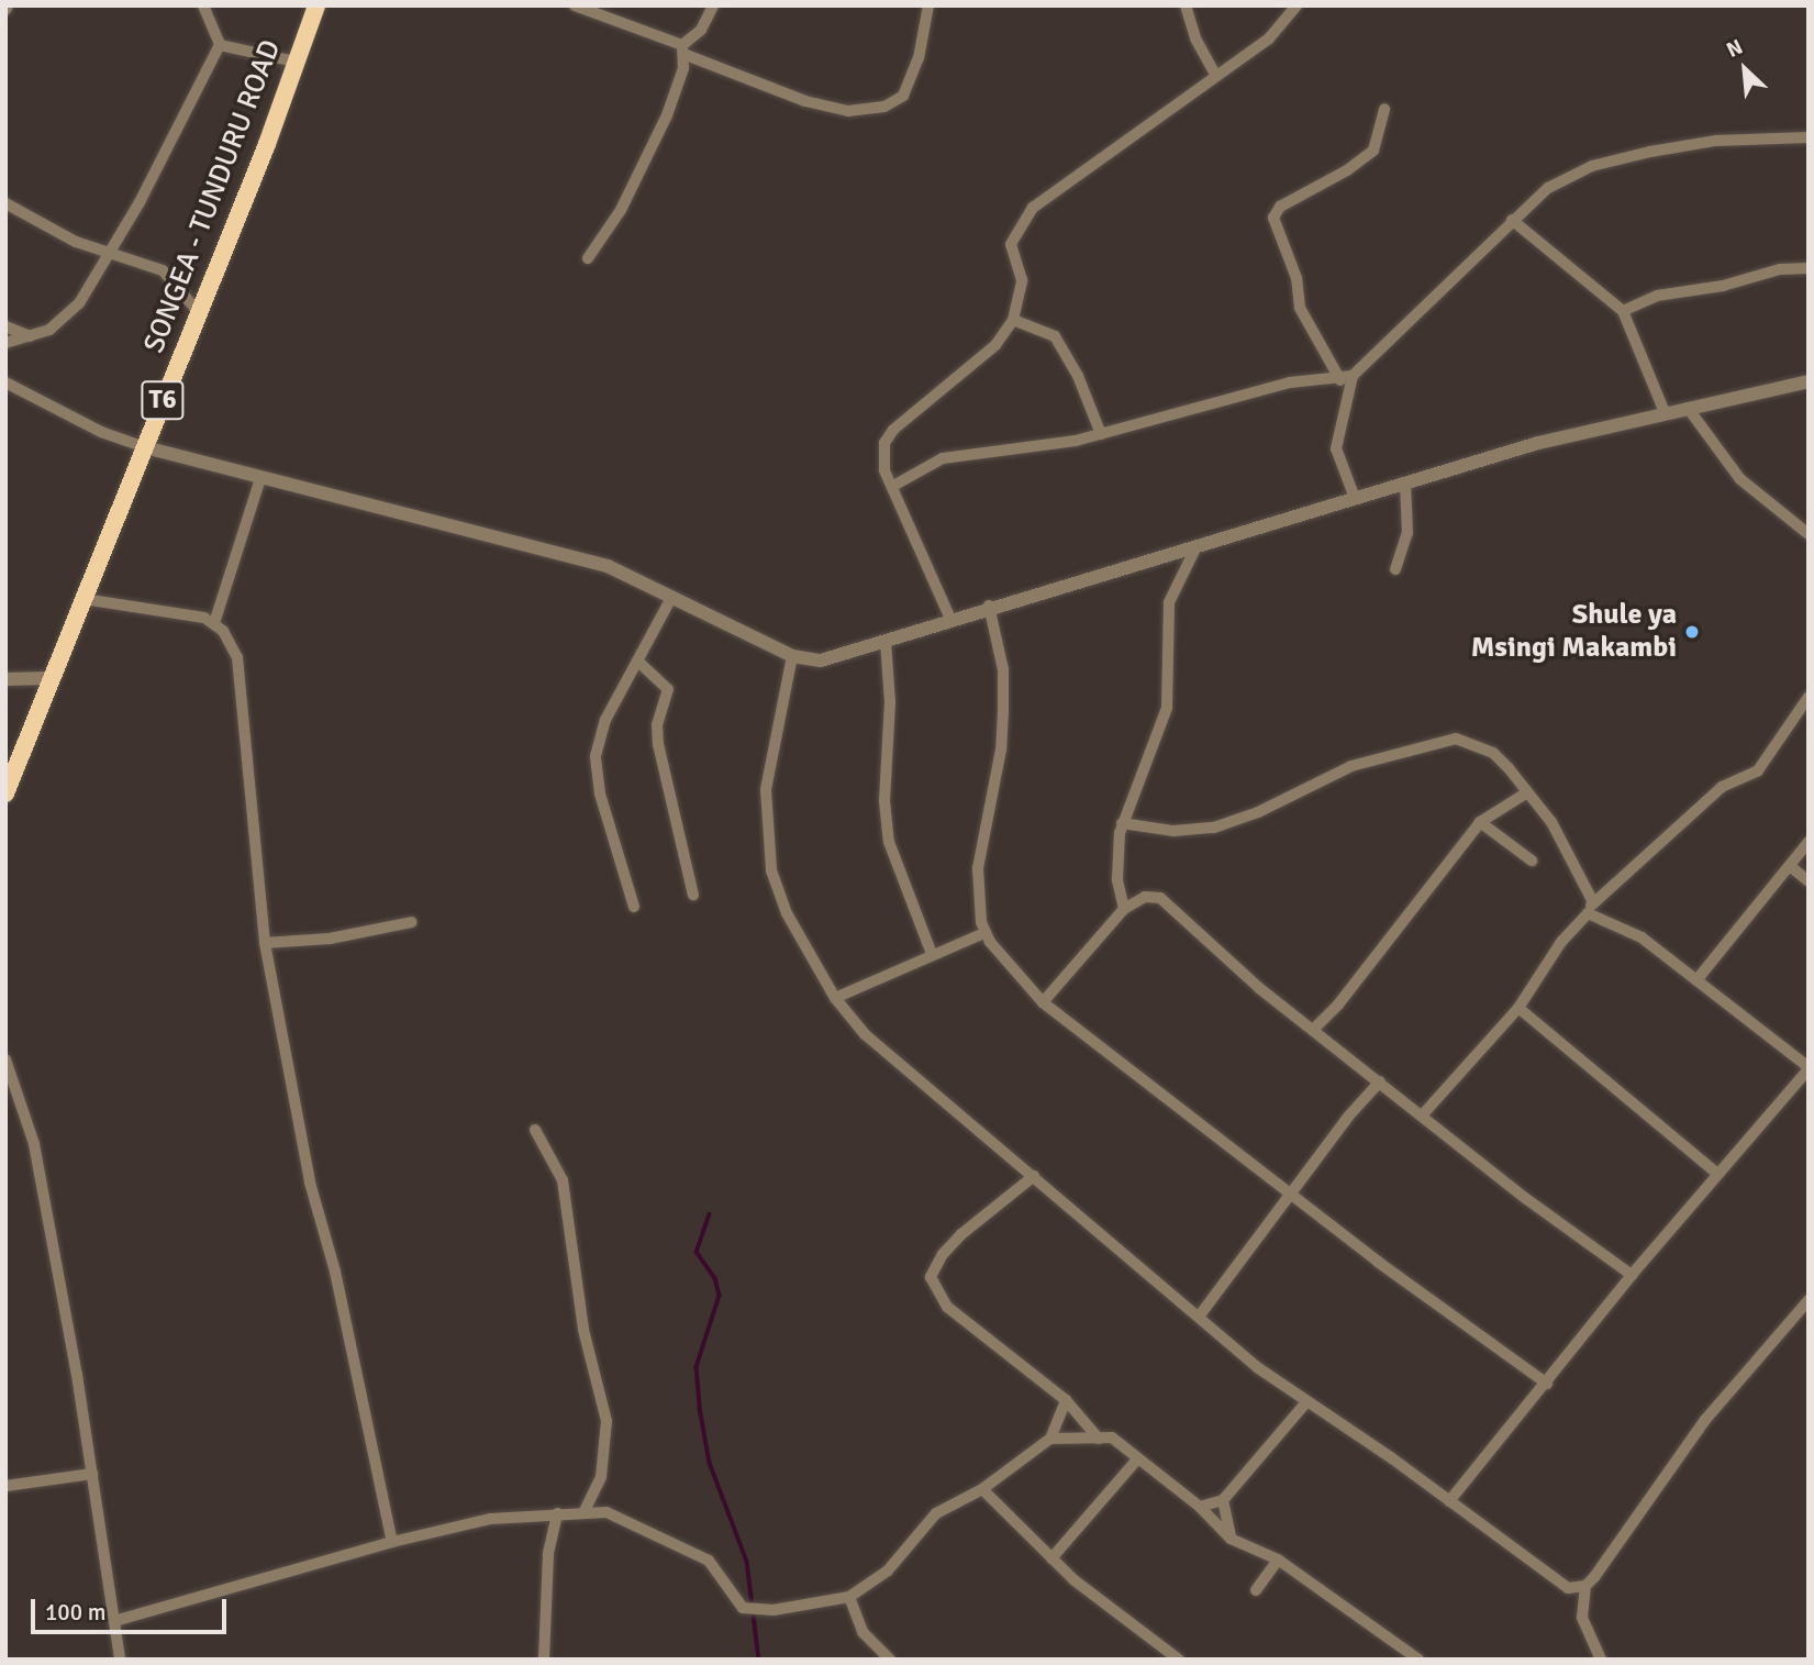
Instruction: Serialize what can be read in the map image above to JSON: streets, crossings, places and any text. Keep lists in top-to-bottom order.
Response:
{
  "streets": {
    "highway": ["SONGEA - TUNDURU ROAD", "T6"]
  },
  "places": ["Shule ya Msingi Makambi"],
  "scale_bar": "100 m",
  "north": "top left"
}
